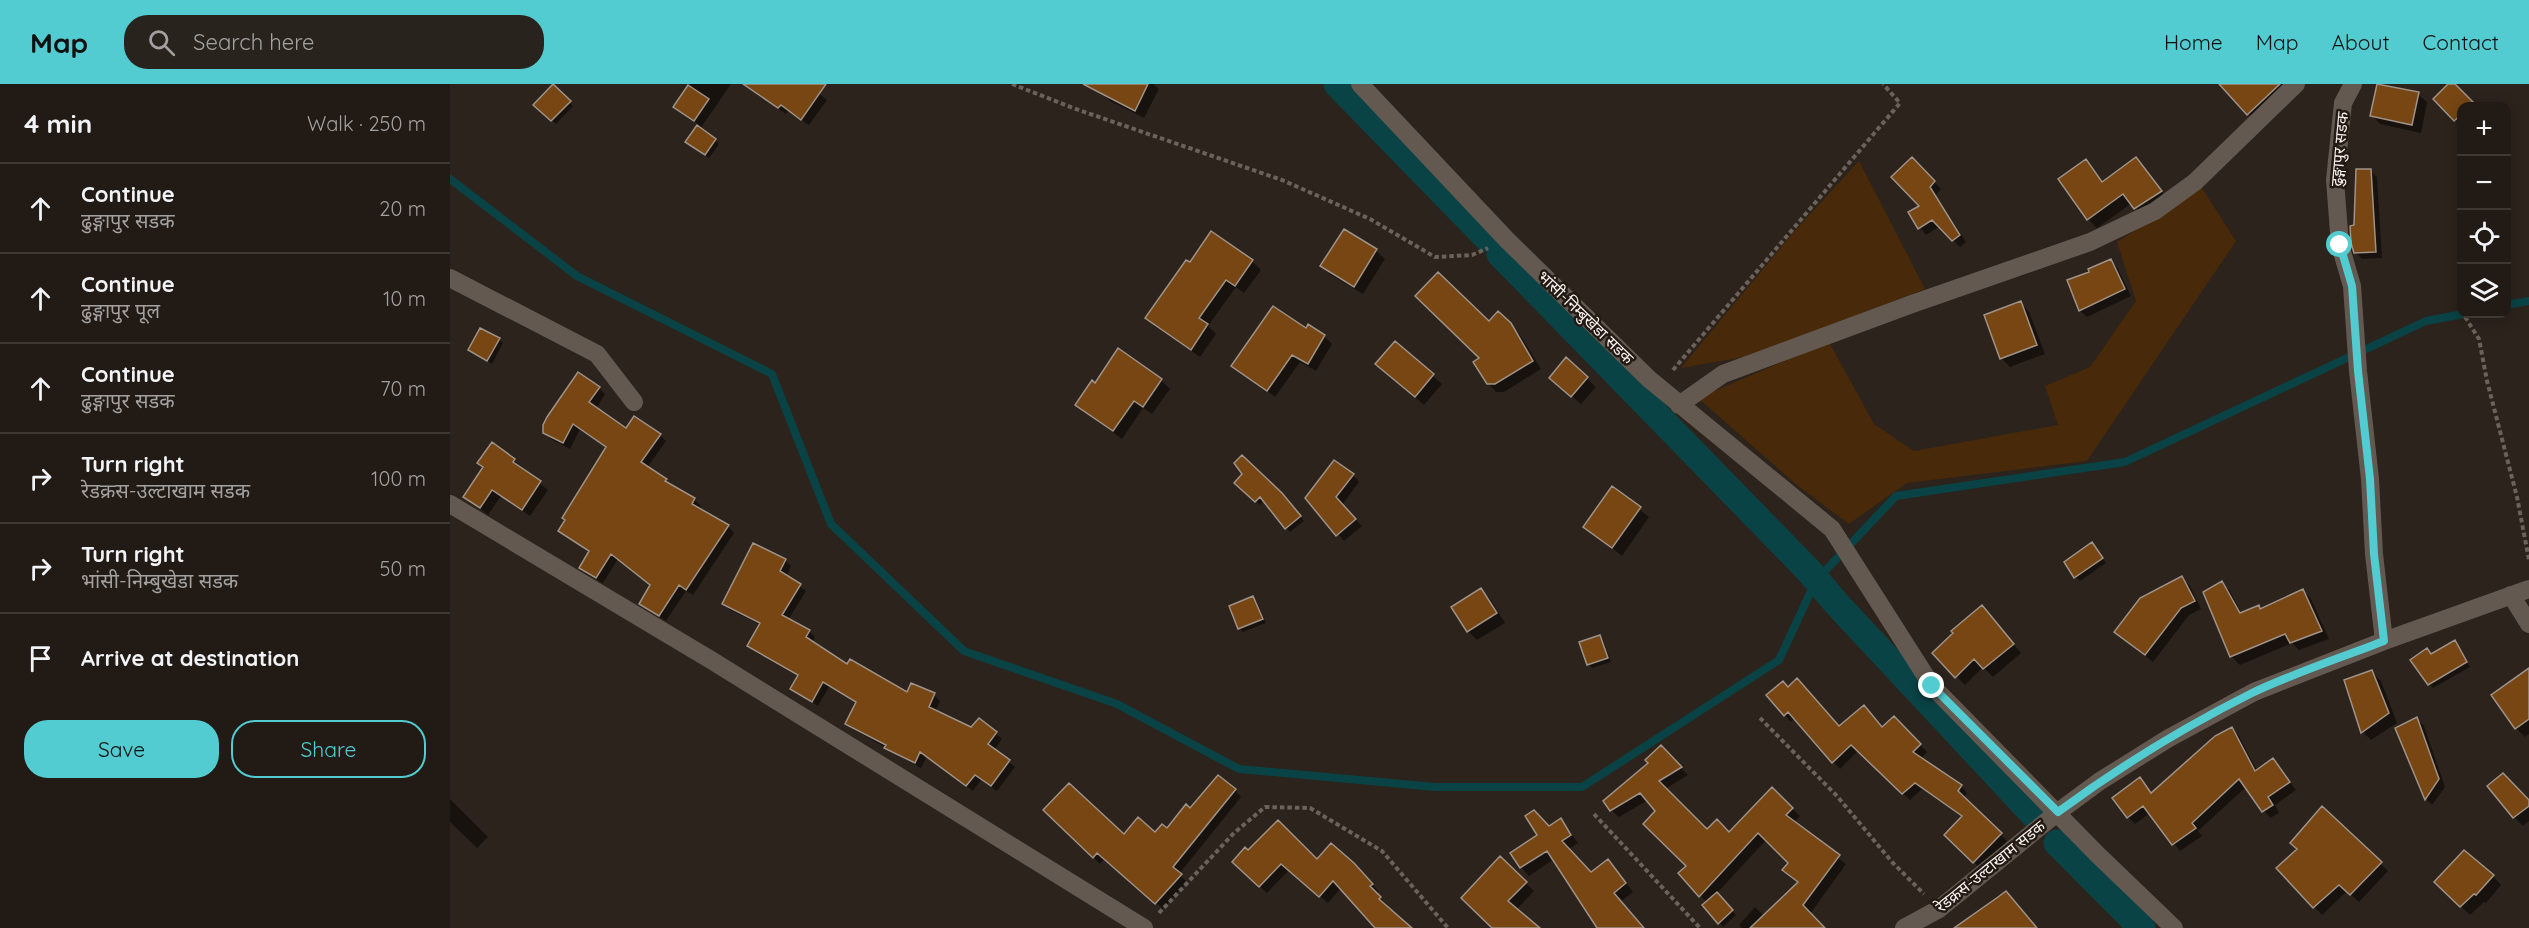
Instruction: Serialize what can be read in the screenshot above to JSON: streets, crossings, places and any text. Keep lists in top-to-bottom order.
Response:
{
  "streets": {
    "street": ["ढुङ्गापुर सडक", "भांसी-निम्बुखेडा सडक", "रेडक्रस-उल्टाखाम सडक"]
  },
  "crossings": [
    ["ढुङ्गापुर सडक", "रेडक्रस-उल्टाखाम सडक"],
    ["भांसी-निम्बुखेडा सडक", "रेडक्रस-उल्टाखाम सडक"]
  ],
  "page": {
    "header": "Map",
    "search": "Search here",
    "nav": [
      "Home",
      "Map",
      "About",
      "Contact"
    ],
    "heading": ["4 min", "Walk · 250 m"],
    "map_buttons": ["+", "−"],
    "list": [
      ["Continue", "ढुङ्गापुर सडक", "20 m"],
      ["Continue", "ढुङ्गापुर पूल", "10 m"],
      ["Continue", "ढुङ्गापुर सडक", "70 m"],
      ["Turn right", "रेडक्रस-उल्टाखाम सडक", "100 m"],
      ["Turn right", "भांसी-निम्बुखेडा सडक", "50 m"],
      "Arrive at destination"
    ],
    "buttons": ["Save", "Share"]
  }
}
